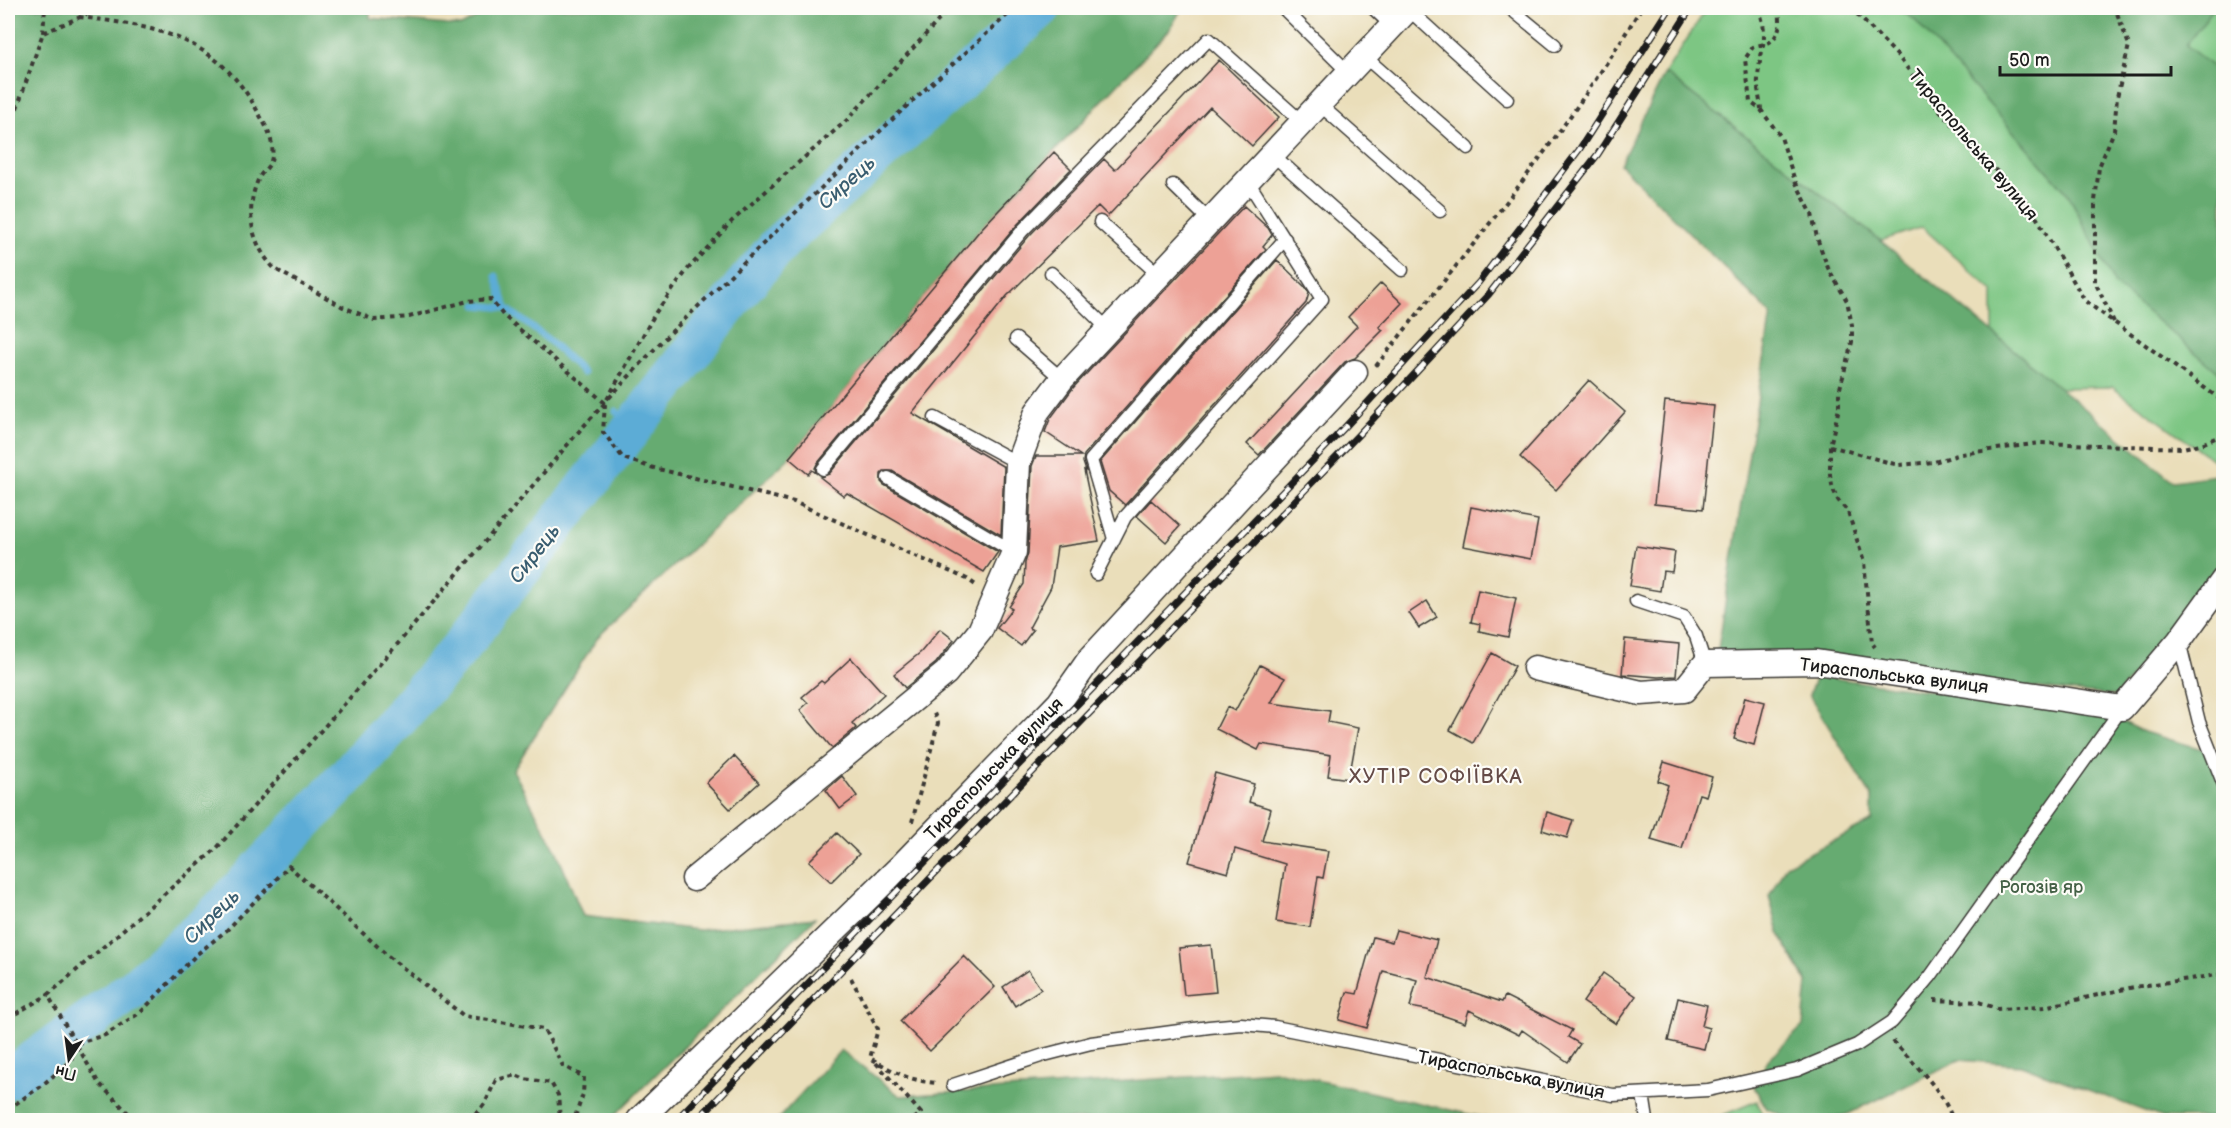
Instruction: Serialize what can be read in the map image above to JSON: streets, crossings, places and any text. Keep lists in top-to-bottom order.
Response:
{
  "streets": {
    "street": ["Тираспольська вулиця"]
  },
  "districts": ["ХУТІР СОФІЇВКА"],
  "water": ["Сирець"],
  "parks": ["Рогозів яр"],
  "scale_bar": "50 m",
  "north": "bottom"
}
